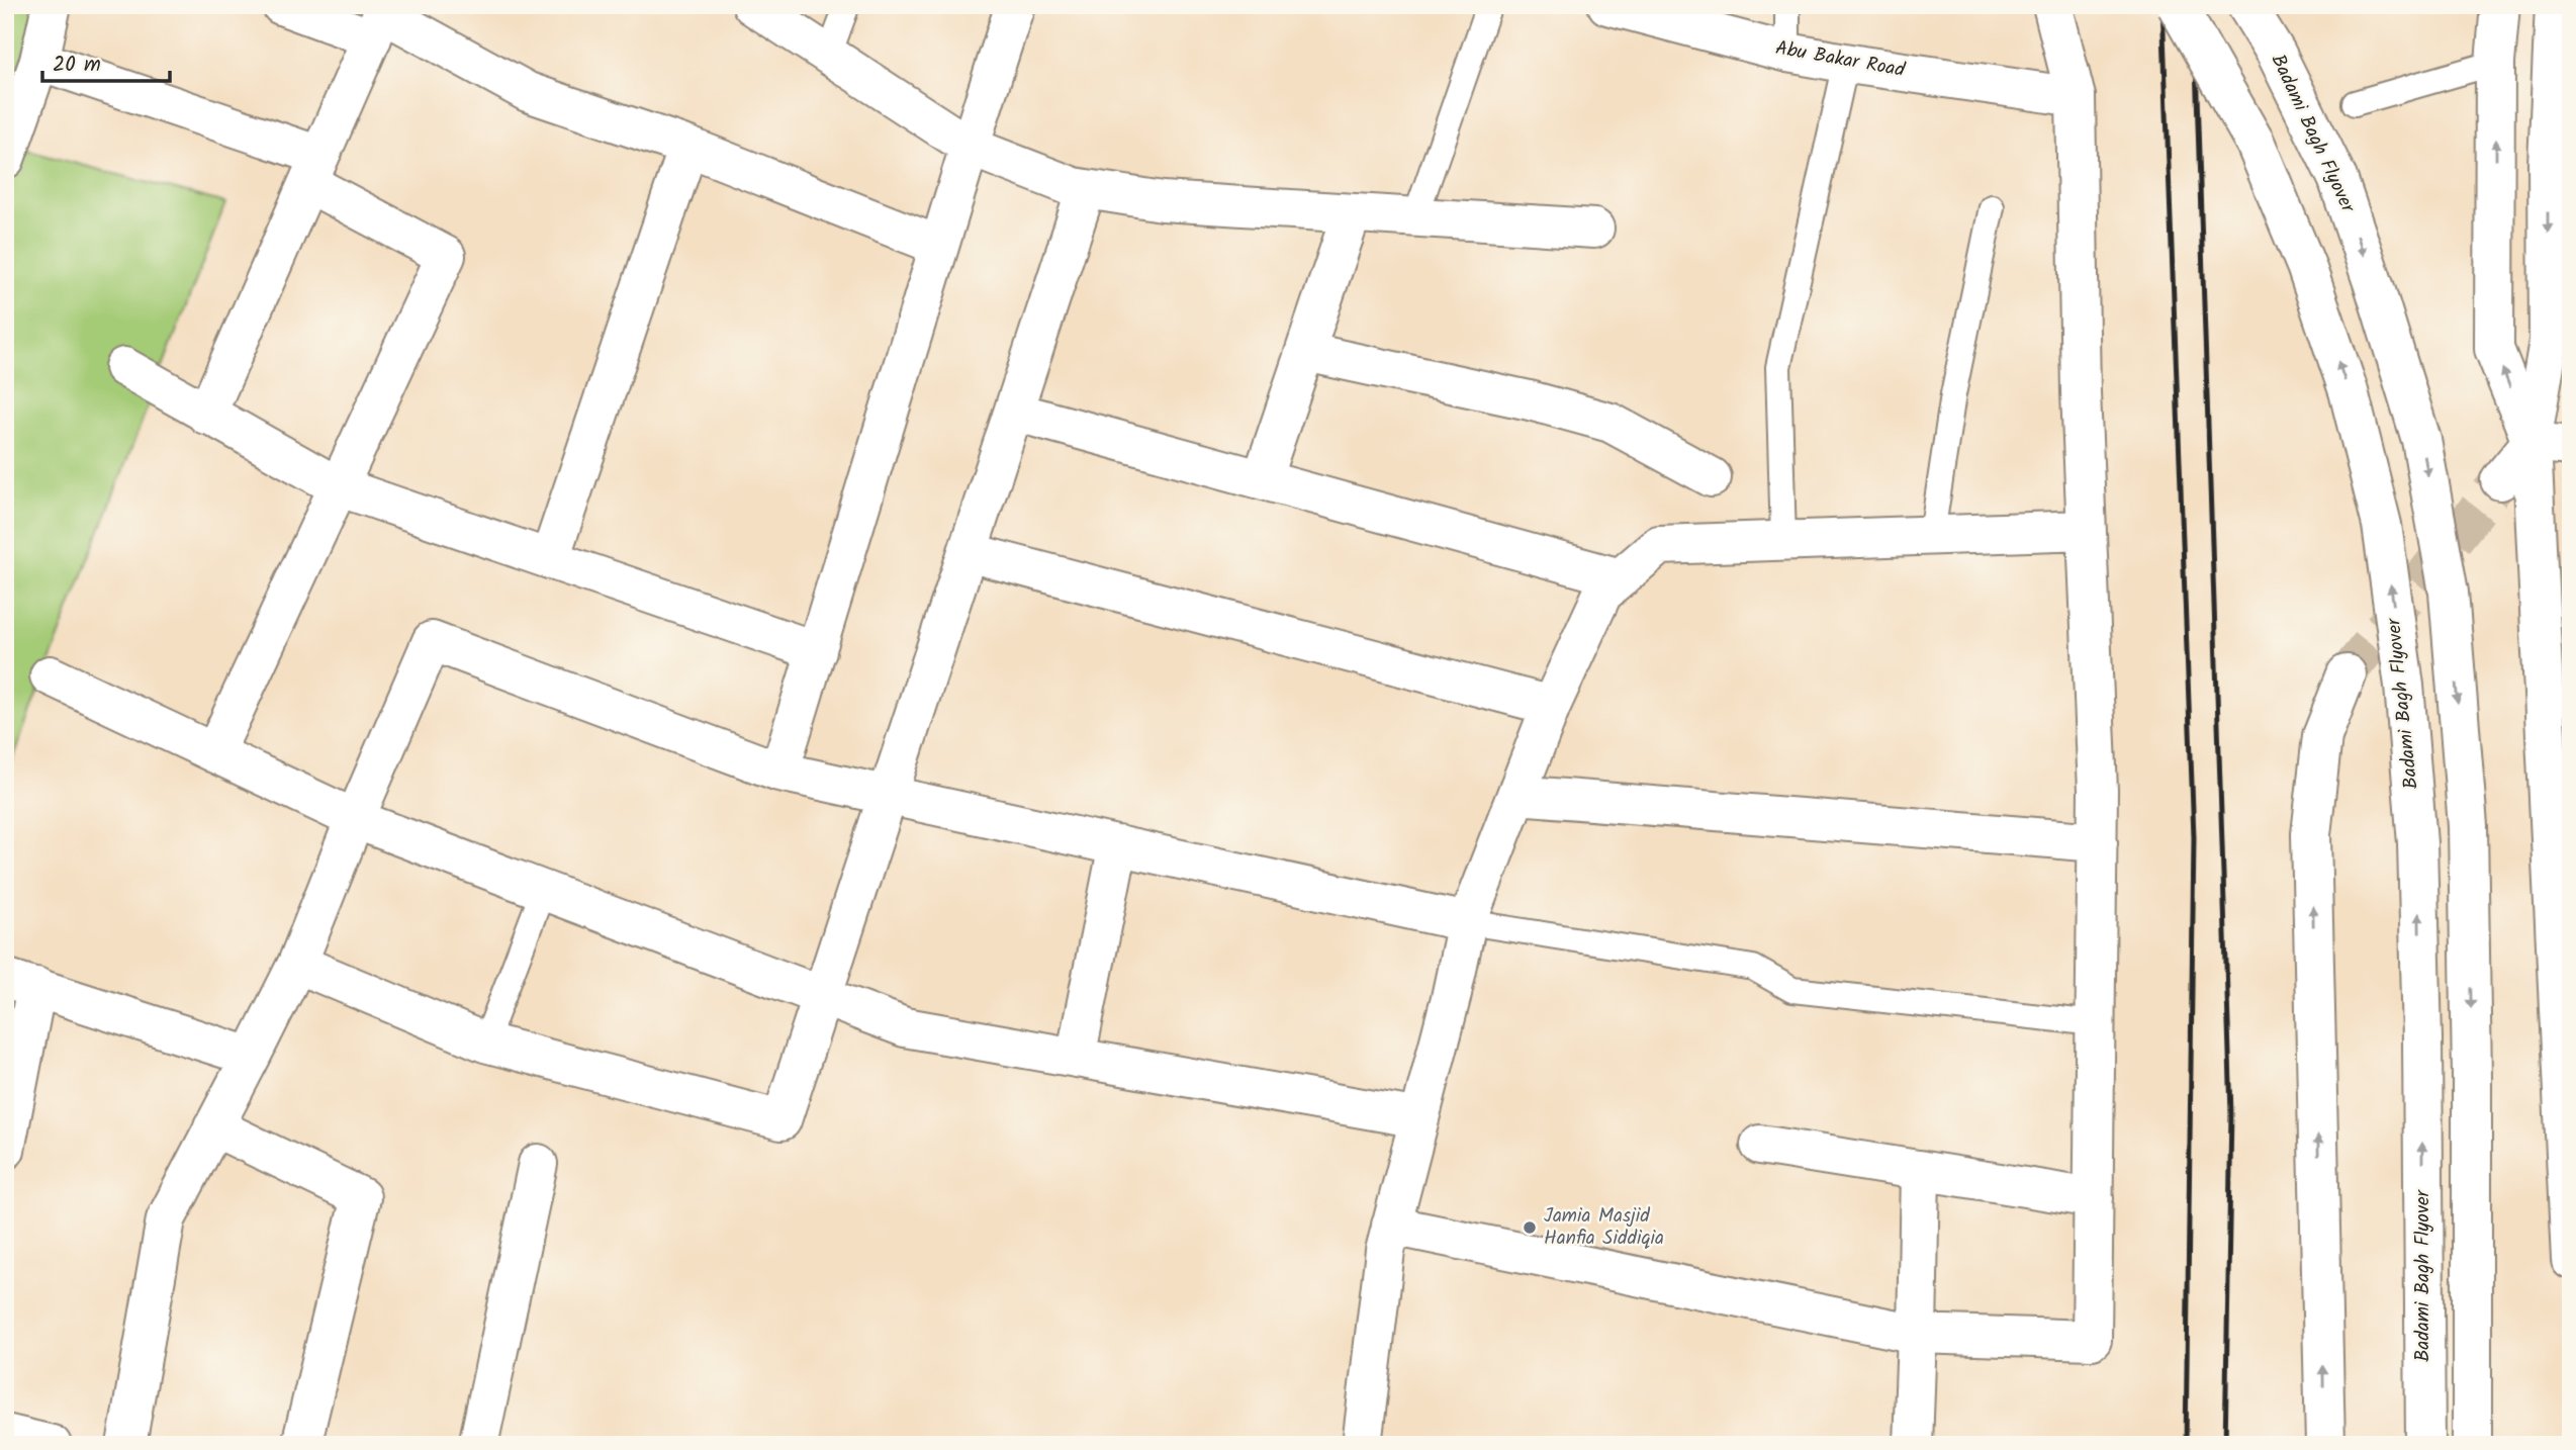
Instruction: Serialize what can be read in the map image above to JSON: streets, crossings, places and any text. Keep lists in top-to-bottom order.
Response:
{
  "streets": {
    "street": ["Abu Bakar Road", "Badami Bagh Flyover"]
  },
  "places": ["Jamia Masjid Hanfia Siddiqia"],
  "scale_bar": "20 m"
}
